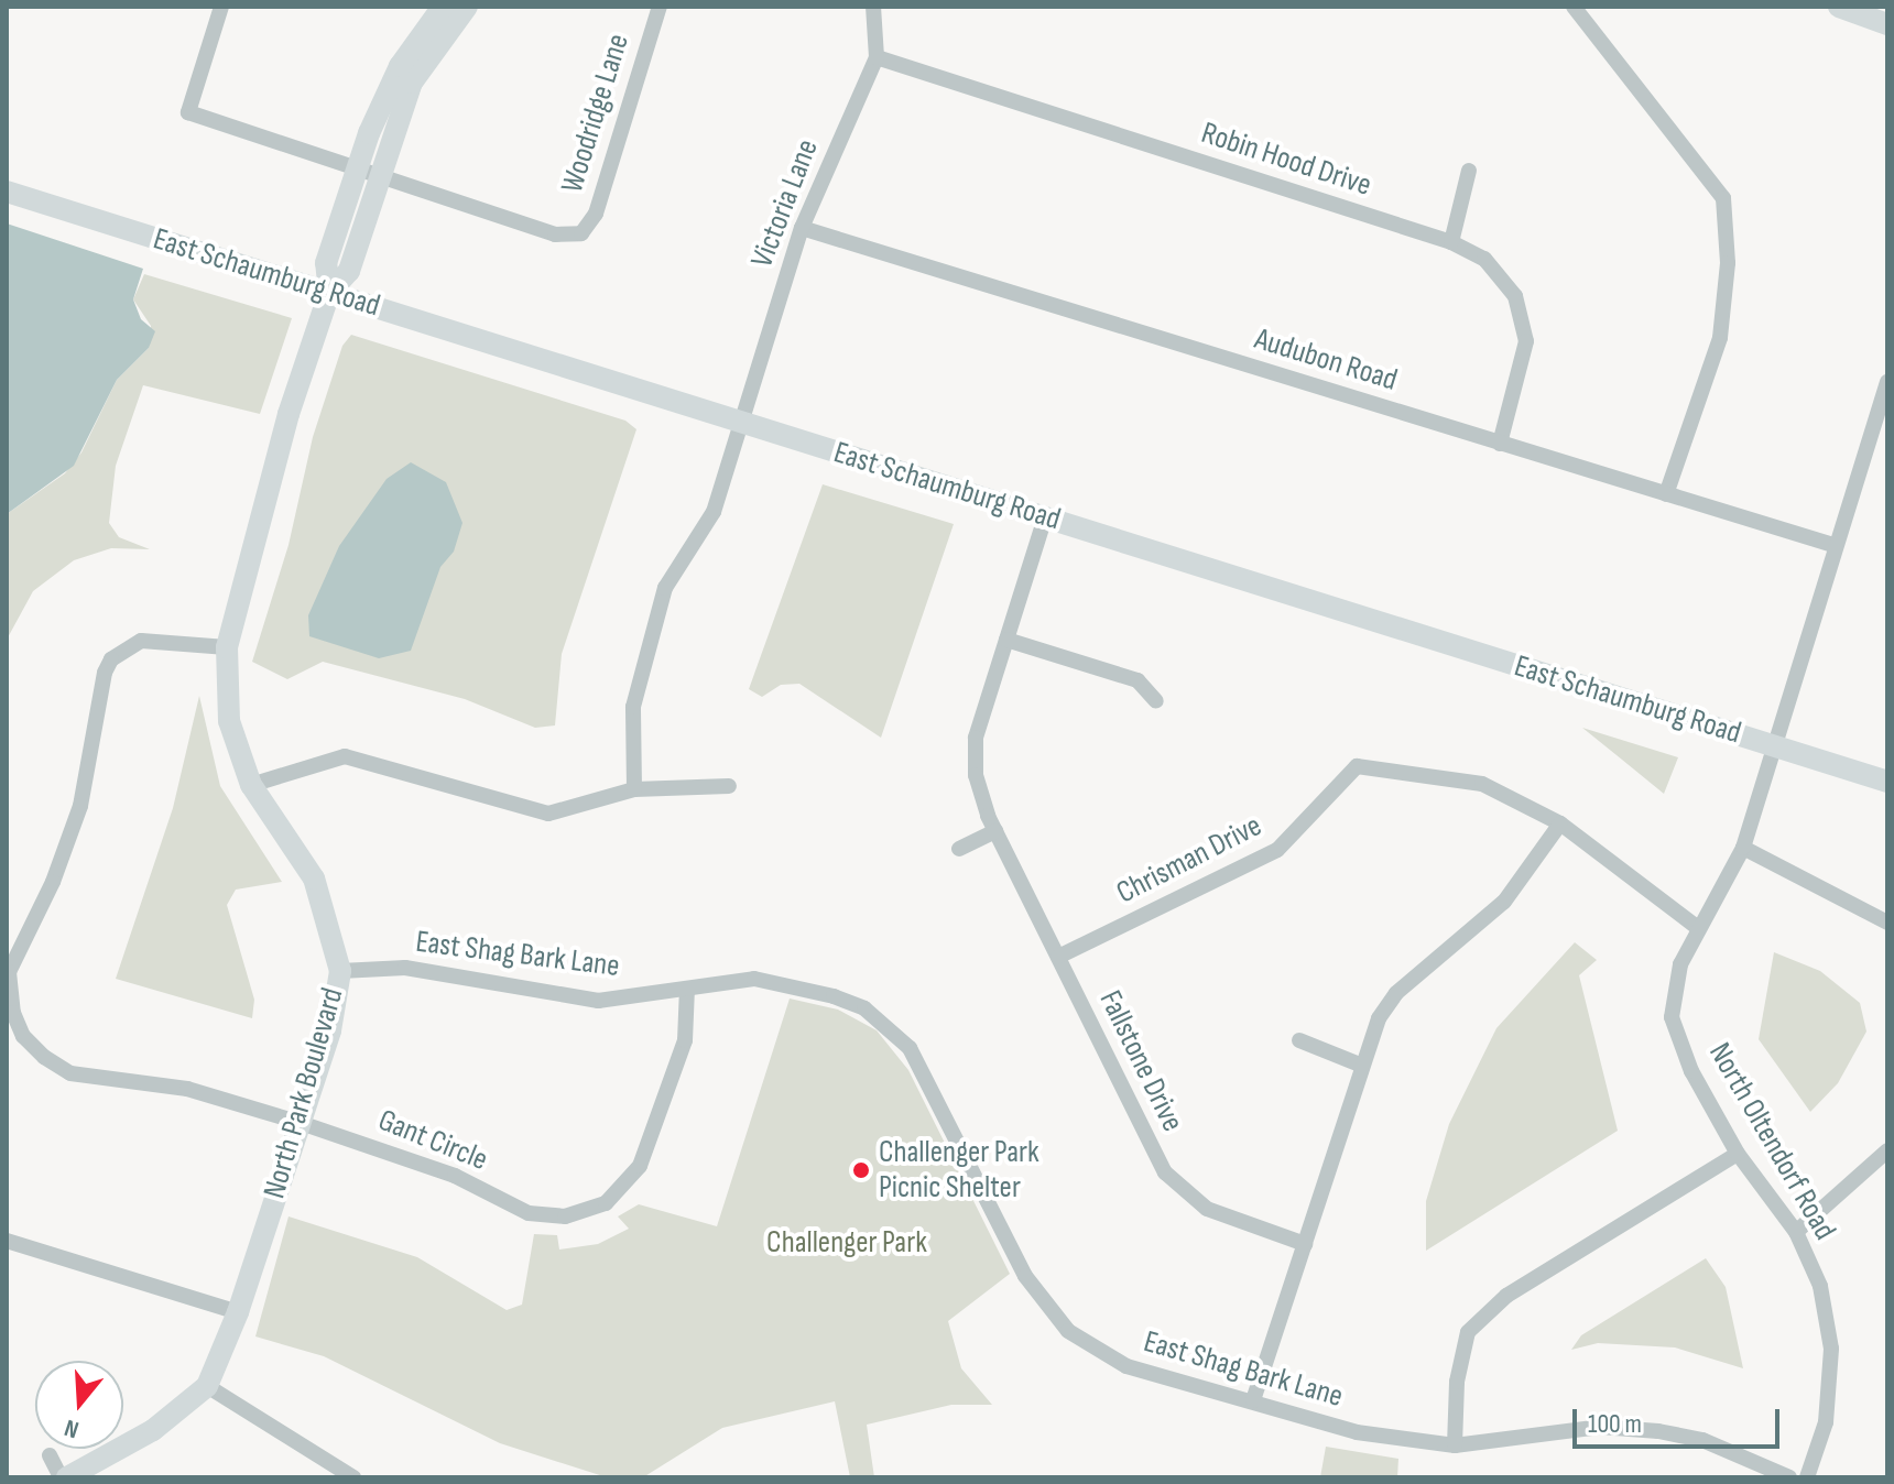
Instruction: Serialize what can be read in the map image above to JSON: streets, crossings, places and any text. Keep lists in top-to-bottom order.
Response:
{
  "streets": {
    "main road": ["East Schaumburg Road", "North Park Boulevard"],
    "street": [
      "Woodridge Lane",
      "Robin Hood Drive",
      "Victoria Lane",
      "Audubon Road",
      "Chrisman Drive",
      "East Shag Bark Lane",
      "Fallstone Drive",
      "Gant Circle",
      "North Oltendorf Road"
    ]
  },
  "crossings": [
    ["Woodridge Lane", "North Park Boulevard"],
    ["Robin Hood Drive", "Victoria Lane"],
    ["Robin Hood Drive", "Audubon Road"],
    ["Victoria Lane", "East Schaumburg Road"],
    ["Victoria Lane", "Audubon Road"],
    ["East Schaumburg Road", "Fallstone Drive"],
    ["East Schaumburg Road", "North Park Boulevard"],
    ["East Schaumburg Road", "North Oltendorf Road"],
    ["Audubon Road", "North Oltendorf Road"],
    ["Chrisman Drive", "Fallstone Drive"],
    ["Chrisman Drive", "North Oltendorf Road"],
    ["East Shag Bark Lane", "North Park Boulevard"],
    ["East Shag Bark Lane", "Gant Circle"],
    ["North Park Boulevard", "Gant Circle"]
  ],
  "parks": ["Challenger Park"],
  "places": ["Challenger Park Picnic Shelter"],
  "scale_bar": "100 m",
  "north": "bottom"
}
